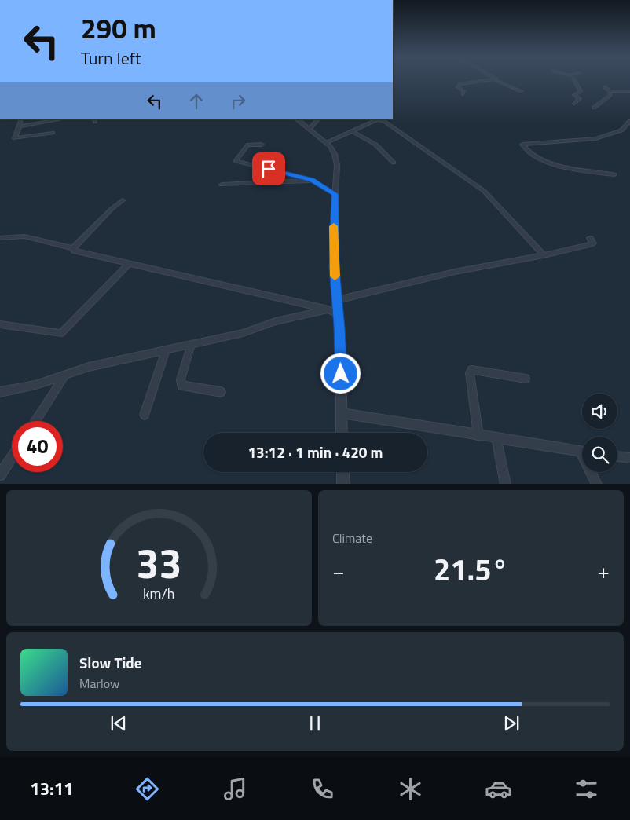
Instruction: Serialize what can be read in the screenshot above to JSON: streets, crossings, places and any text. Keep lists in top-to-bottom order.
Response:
{
  "page": {
    "turn": ["290 m", "Turn left"],
    "limit": "40",
    "trip": "13:12 · 1 min · 420 m",
    "tile": "Climate",
    "heat": ["−", "21.5°", "+"],
    "song": ["Slow Tide", "Marlow"],
    "tabs": "13:11",
    "gauge": ["33", "km/h"]
  }
}
